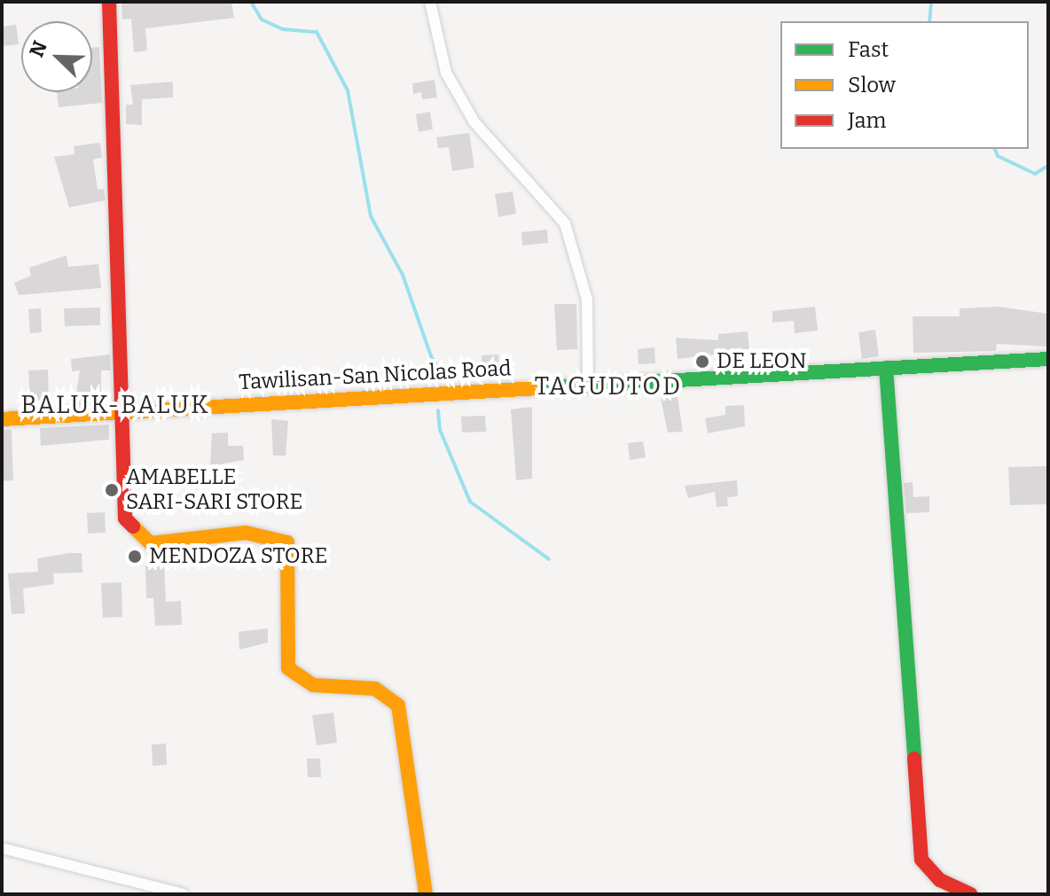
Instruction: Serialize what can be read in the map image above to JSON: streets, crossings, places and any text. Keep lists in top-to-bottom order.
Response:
{
  "streets": {
    "street": ["Tawilisan-San Nicolas Road"]
  },
  "districts": ["TAGUDTOD", "BALUK-BALUK"],
  "places": ["DE LEON", "AMABELLE SARI-SARI STORE", "MENDOZA STORE"],
  "legend": ["Fast", "Slow", "Jam"],
  "north": "top left"
}
